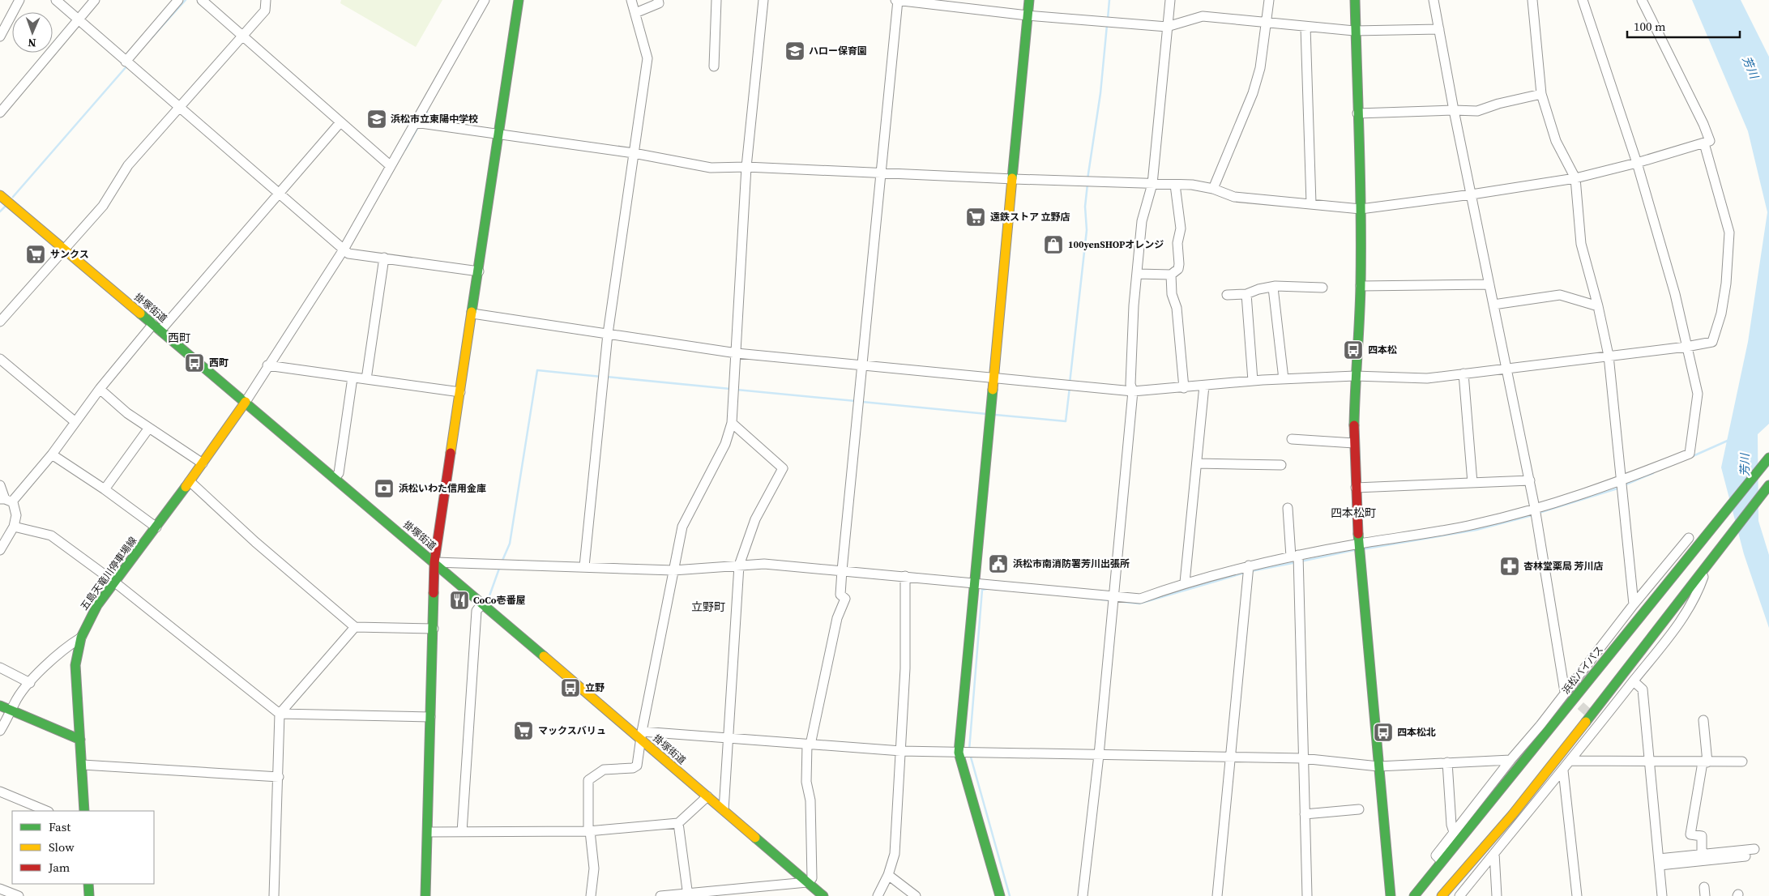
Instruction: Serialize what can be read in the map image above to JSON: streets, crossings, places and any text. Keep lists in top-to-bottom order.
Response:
{
  "streets": {
    "main road": ["掛塚街道", "五島天竜川停車場線", "浜松バイパス"]
  },
  "crossings": [
    ["掛塚街道", "五島天竜川停車場線"]
  ],
  "districts": ["西町", "四本松町", "立野町"],
  "water": ["芳川"],
  "places": {
    "school or university": ["ハロー保育園", "浜松市立東陽中学校"],
    "supermarket": ["遠鉄ストア 立野店", "サンクス", "マックスバリュ"],
    "shop": ["100yenSHOPオレンジ"],
    "bus stop": [
      "四本松",
      "西町",
      "立野",
      "四本松北"
    ],
    "bank": ["浜松いわた信用金庫"],
    "public building": ["浜松市南消防署芳川出張所"],
    "pharmacy": ["杏林堂薬局 芳川店"],
    "restaurant": ["CoCo壱番屋"]
  },
  "legend": ["Fast", "Slow", "Jam"],
  "scale_bar": "100 m",
  "north": "bottom"
}
